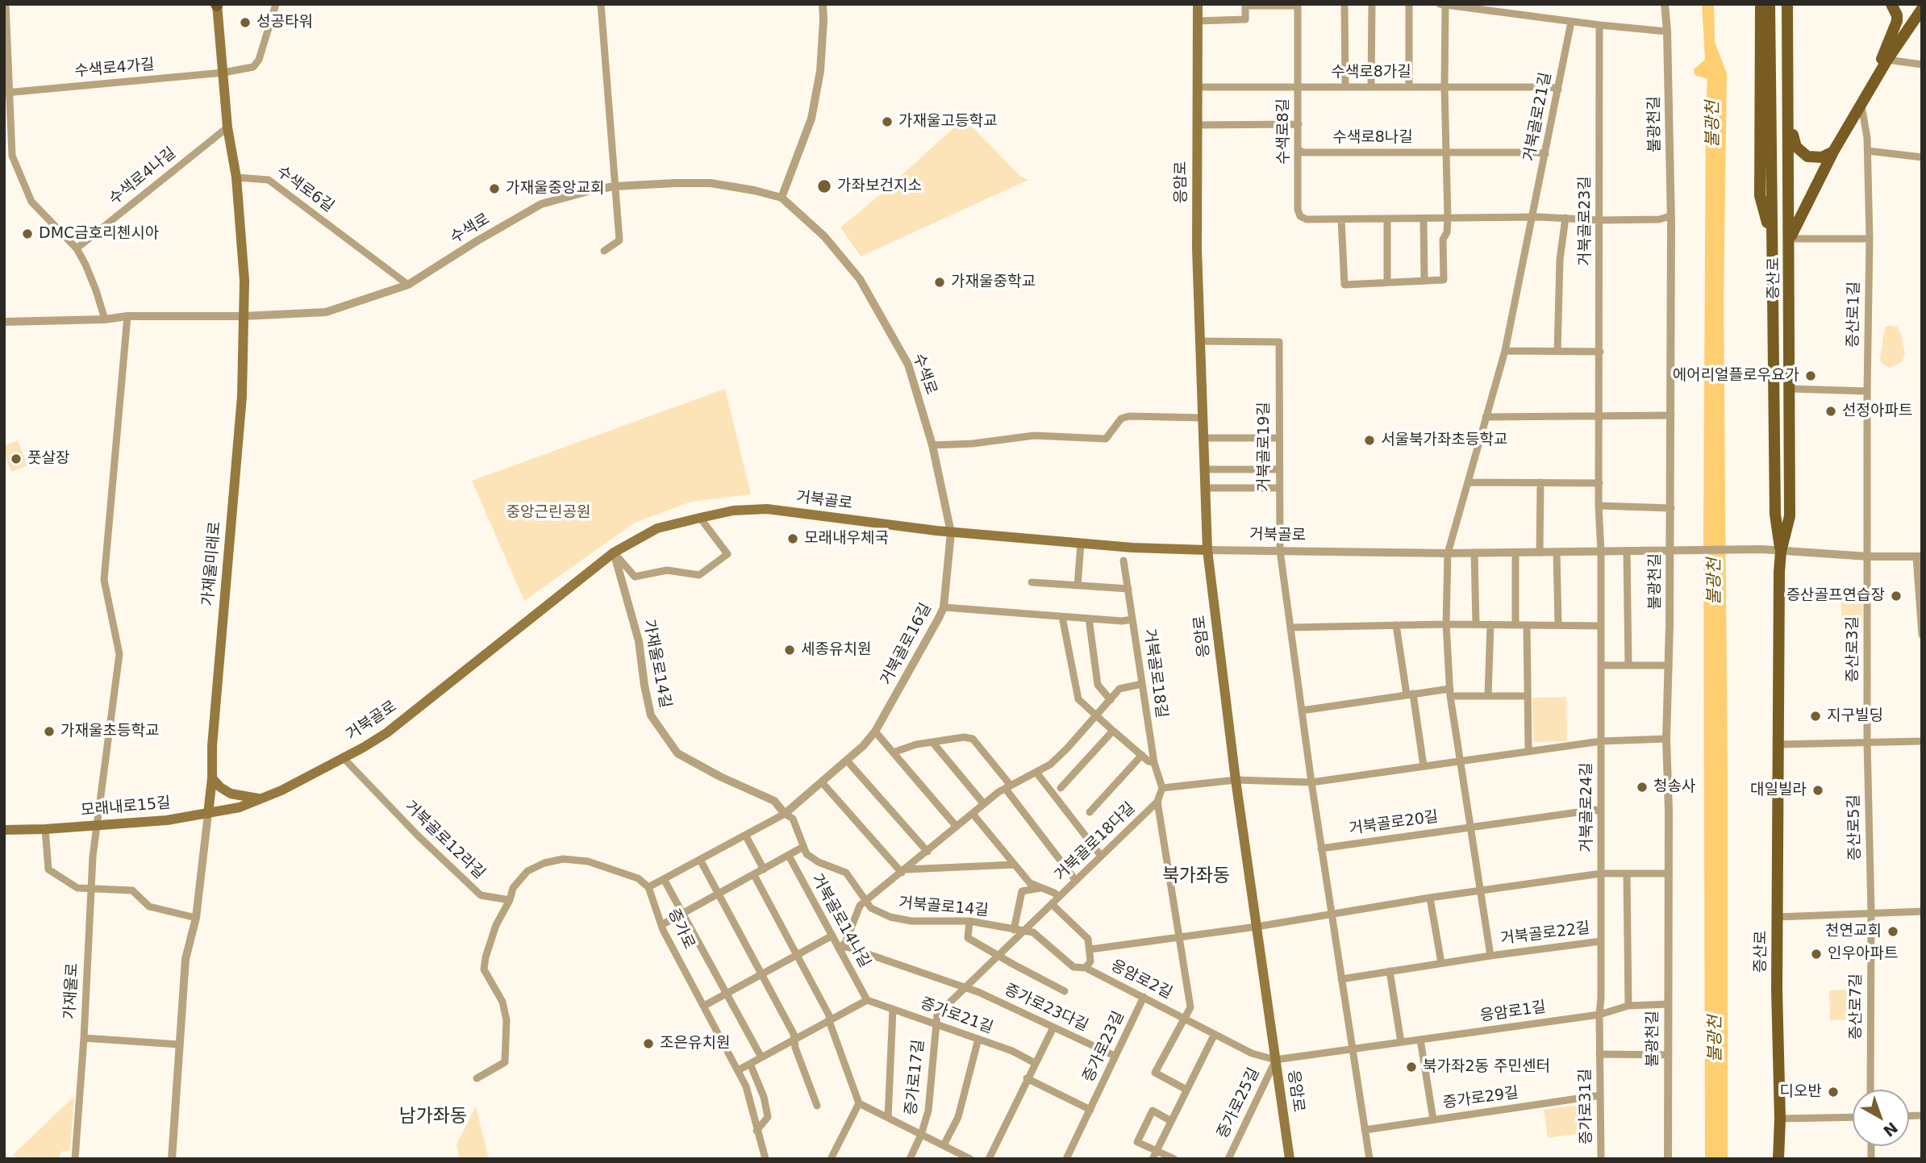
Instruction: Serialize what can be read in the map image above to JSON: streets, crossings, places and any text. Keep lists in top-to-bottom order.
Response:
{
  "streets": {
    "main road": [
      "응암로",
      "증산로",
      "거북골로",
      "가재울미래로",
      "모래내로15길"
    ],
    "street": [
      "수색로4가길",
      "수색로8가길",
      "거북골로21길",
      "불광천길",
      "수색로8길",
      "수색로8나길",
      "수색로4나길",
      "수색로6길",
      "거북골로23길",
      "수색로",
      "증산로1길",
      "거북골로19길",
      "거북골로16길",
      "증산로3길",
      "가재울로14길",
      "거북골로18길",
      "거북골로24길",
      "거북골로20길",
      "증산로5길",
      "거북골로12라길",
      "거북골로18다길",
      "거북골로14길",
      "거북골로14나길",
      "증가로",
      "거북골로22길",
      "응암로2길",
      "가재울로",
      "증산로7길",
      "증가로23다길",
      "응암로1길",
      "증가로21길",
      "증가로23길",
      "증가로17길",
      "증가로29길",
      "증가로25길",
      "증가로31길"
    ]
  },
  "crossings": [
    ["수색로8가길", "거북골로21길"],
    ["수색로8가길", "수색로8길"],
    ["거북골로21길", "수색로8길"],
    ["거북골로21길", "수색로8나길"],
    ["거북골로21길", "거북골로"],
    ["거북골로21길", "거북골로22길"],
    ["불광천길", "거북골로"],
    ["불광천길", "거북골로24길"],
    ["불광천길", "응암로1길"],
    ["불광천길", "증가로31길"],
    ["수색로8길", "수색로8나길"],
    ["응암로", "거북골로19길"],
    ["응암로", "거북골로"],
    ["응암로", "응암로2길"],
    ["응암로", "응암로1길"],
    ["응암로", "증가로25길"],
    ["수색로6길", "수색로"],
    ["수색로6길", "가재울미래로"],
    ["거북골로23길", "거북골로"],
    ["거북골로23길", "거북골로24길"],
    ["수색로", "거북골로"],
    ["수색로", "가재울미래로"],
    ["수색로", "거북골로16길"],
    ["증산로", "거북골로"],
    ["증산로1길", "증산로3길"],
    ["거북골로19길", "거북골로"],
    ["거북골로", "가재울미래로"],
    ["거북골로", "거북골로16길"],
    ["거북골로", "가재울로14길"],
    ["거북골로", "모래내로15길"],
    ["거북골로", "거북골로24길"],
    ["거북골로", "거북골로12라길"],
    ["거북골로", "거북골로22길"],
    ["가재울미래로", "모래내로15길"],
    ["거북골로16길", "가재울로14길"],
    ["거북골로16길", "거북골로14길"],
    ["증산로3길", "증산로5길"],
    ["가재울로14길", "거북골로14길"],
    ["모래내로15길", "가재울로"],
    ["거북골로24길", "거북골로22길"],
    ["거북골로24길", "응암로1길"],
    ["거북골로24길", "증가로31길"],
    ["거북골로20길", "거북골로22길"],
    ["증산로5길", "증산로7길"],
    ["거북골로18다길", "거북골로14길"],
    ["거북골로18다길", "증가로23다길"],
    ["거북골로14길", "응암로2길"],
    ["거북골로14길", "증가로23다길"],
    ["거북골로14나길", "증가로23다길"],
    ["거북골로14나길", "증가로21길"],
    ["응암로2길", "응암로1길"],
    ["응암로2길", "증가로23길"],
    ["응암로2길", "증가로25길"],
    ["증가로23다길", "증가로23길"],
    ["응암로1길", "증가로25길"],
    ["응암로1길", "증가로31길"],
    ["증가로21길", "증가로17길"],
    ["증가로29길", "증가로31길"]
  ],
  "districts": ["북가좌동", "남가좌동"],
  "water": ["불광천"],
  "parks": ["중앙근린공원"],
  "places": [
    "성공타워",
    "가재울고등학교",
    "가좌보건지소",
    "가재울중앙교회",
    "DMC금호리첸시아",
    "가재울중학교",
    "에어리얼플로우요가",
    "선정아파트",
    "서울북가좌초등학교",
    "풋살장",
    "모래내우체국",
    "증산골프연습장",
    "세종유치원",
    "지구빌딩",
    "가재울초등학교",
    "청송사",
    "대일빌라",
    "천연교회",
    "인우아파트",
    "조은유치원",
    "북가좌2동 주민센터",
    "디오반"
  ],
  "north": "bottom right"
}
